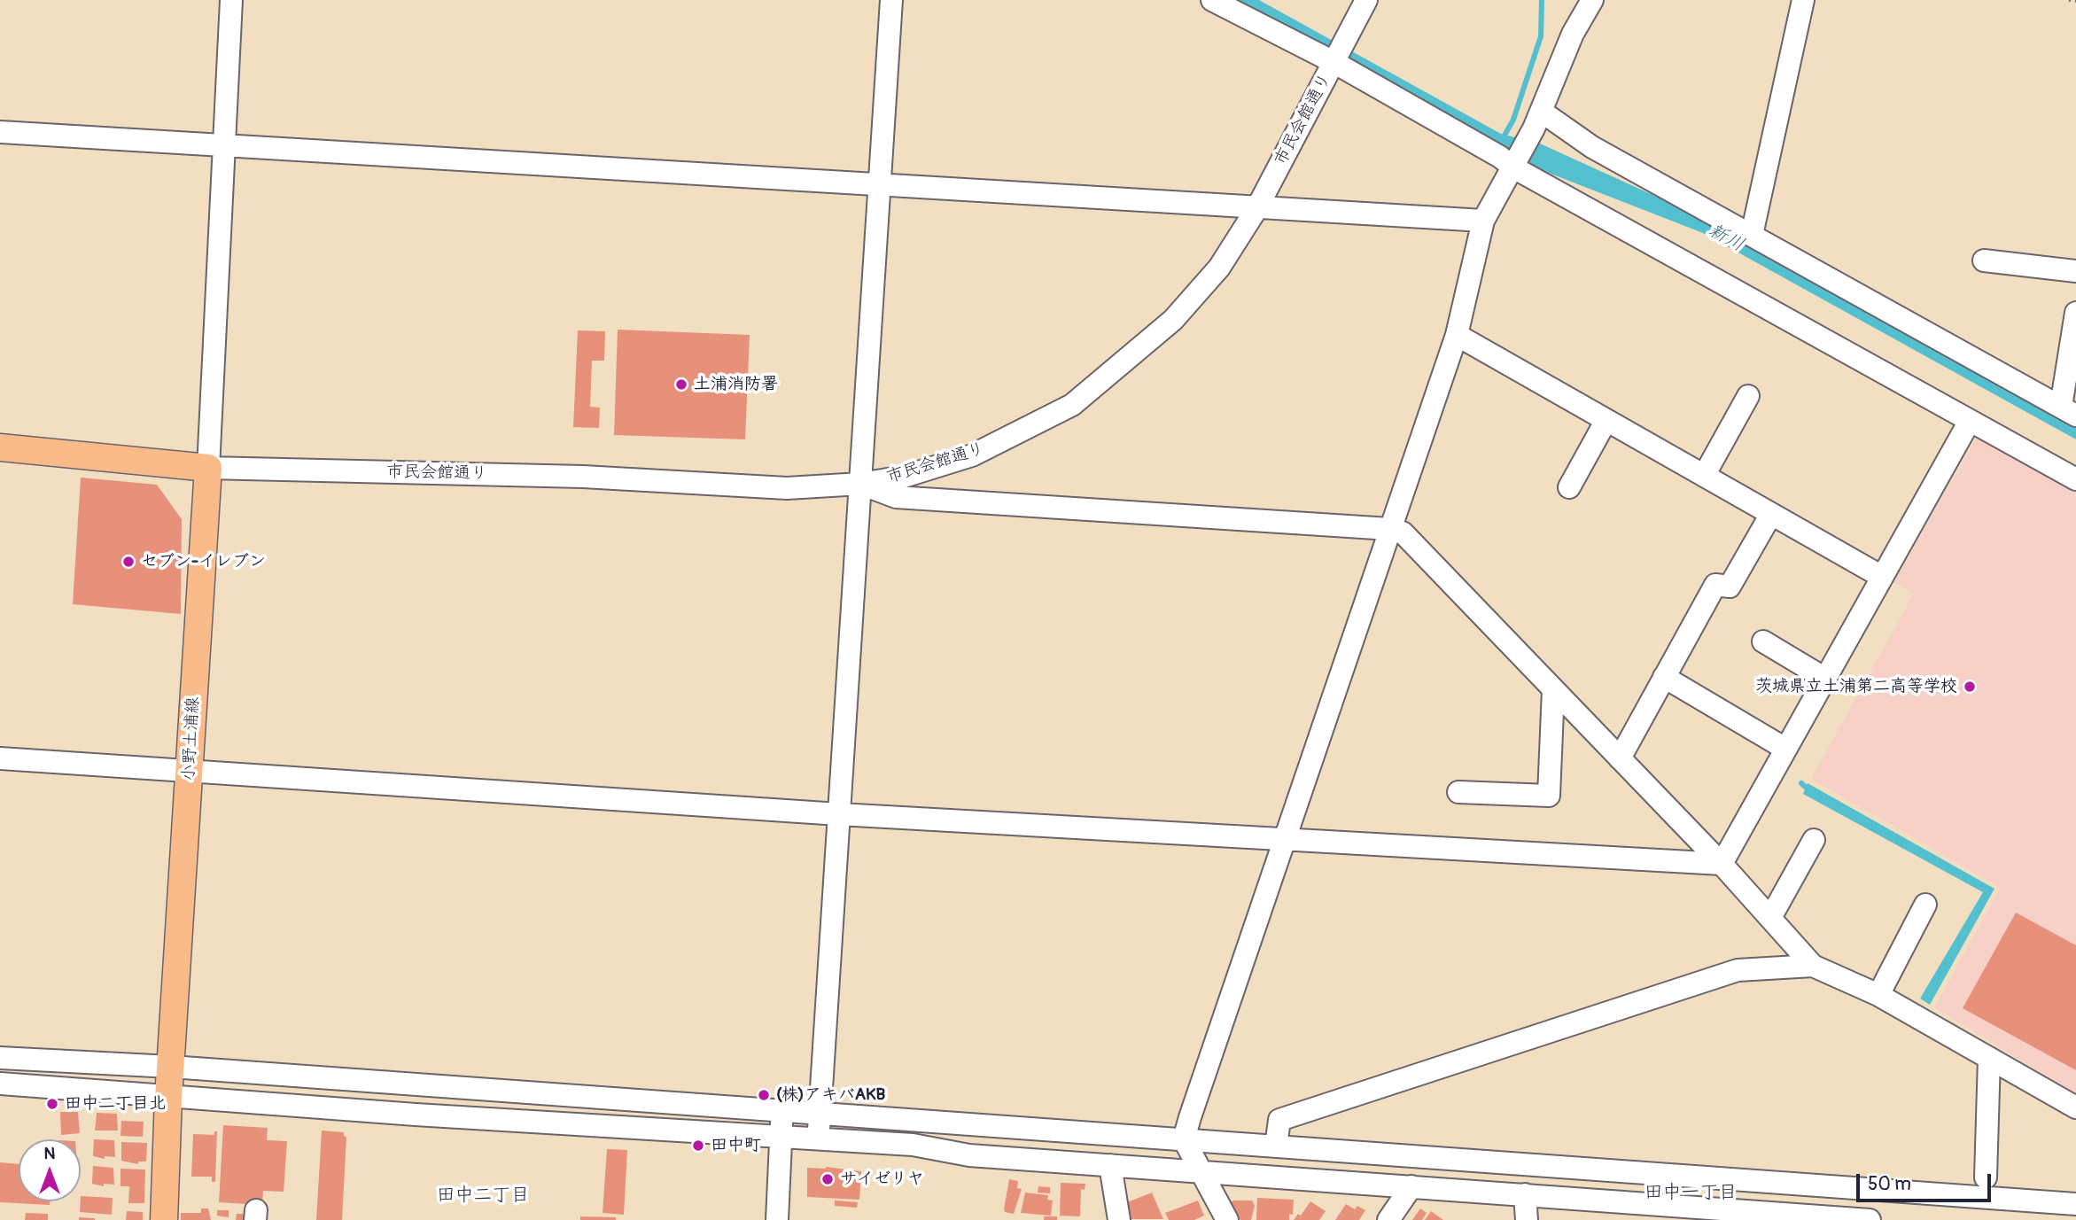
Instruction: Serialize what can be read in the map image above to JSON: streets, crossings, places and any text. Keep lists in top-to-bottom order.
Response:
{
  "streets": {
    "main road": ["小野土浦線"],
    "street": ["市民会館通り"]
  },
  "crossings": [
    ["市民会館通り", "小野土浦線"]
  ],
  "districts": ["田中一丁目", "田中二丁目"],
  "water": ["新川"],
  "places": [
    "土浦消防署",
    "セブン-イレブン",
    "茨城県立土浦第二高等学校",
    "(株)アキバAKB",
    "田中二丁目北",
    "田中町",
    "サイゼリヤ"
  ],
  "scale_bar": "50 m",
  "north": "top"
}
